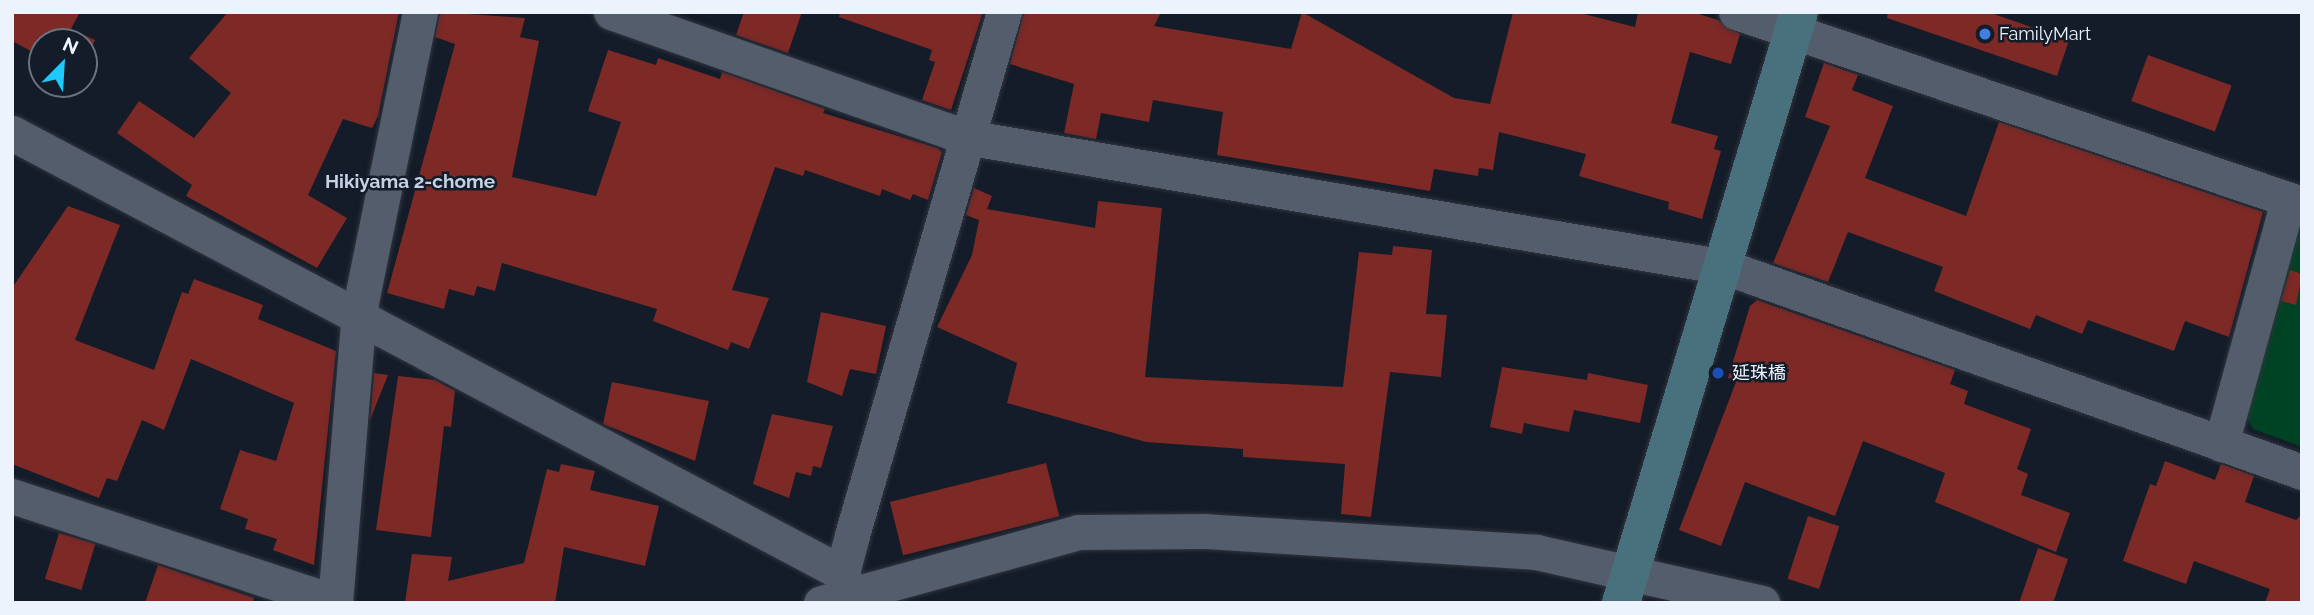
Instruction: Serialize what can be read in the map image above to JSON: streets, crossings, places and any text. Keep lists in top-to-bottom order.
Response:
{
  "districts": ["Hikiyama 2-chome"],
  "places": ["FamilyMart", "延珠橋"],
  "north": "top right"
}
